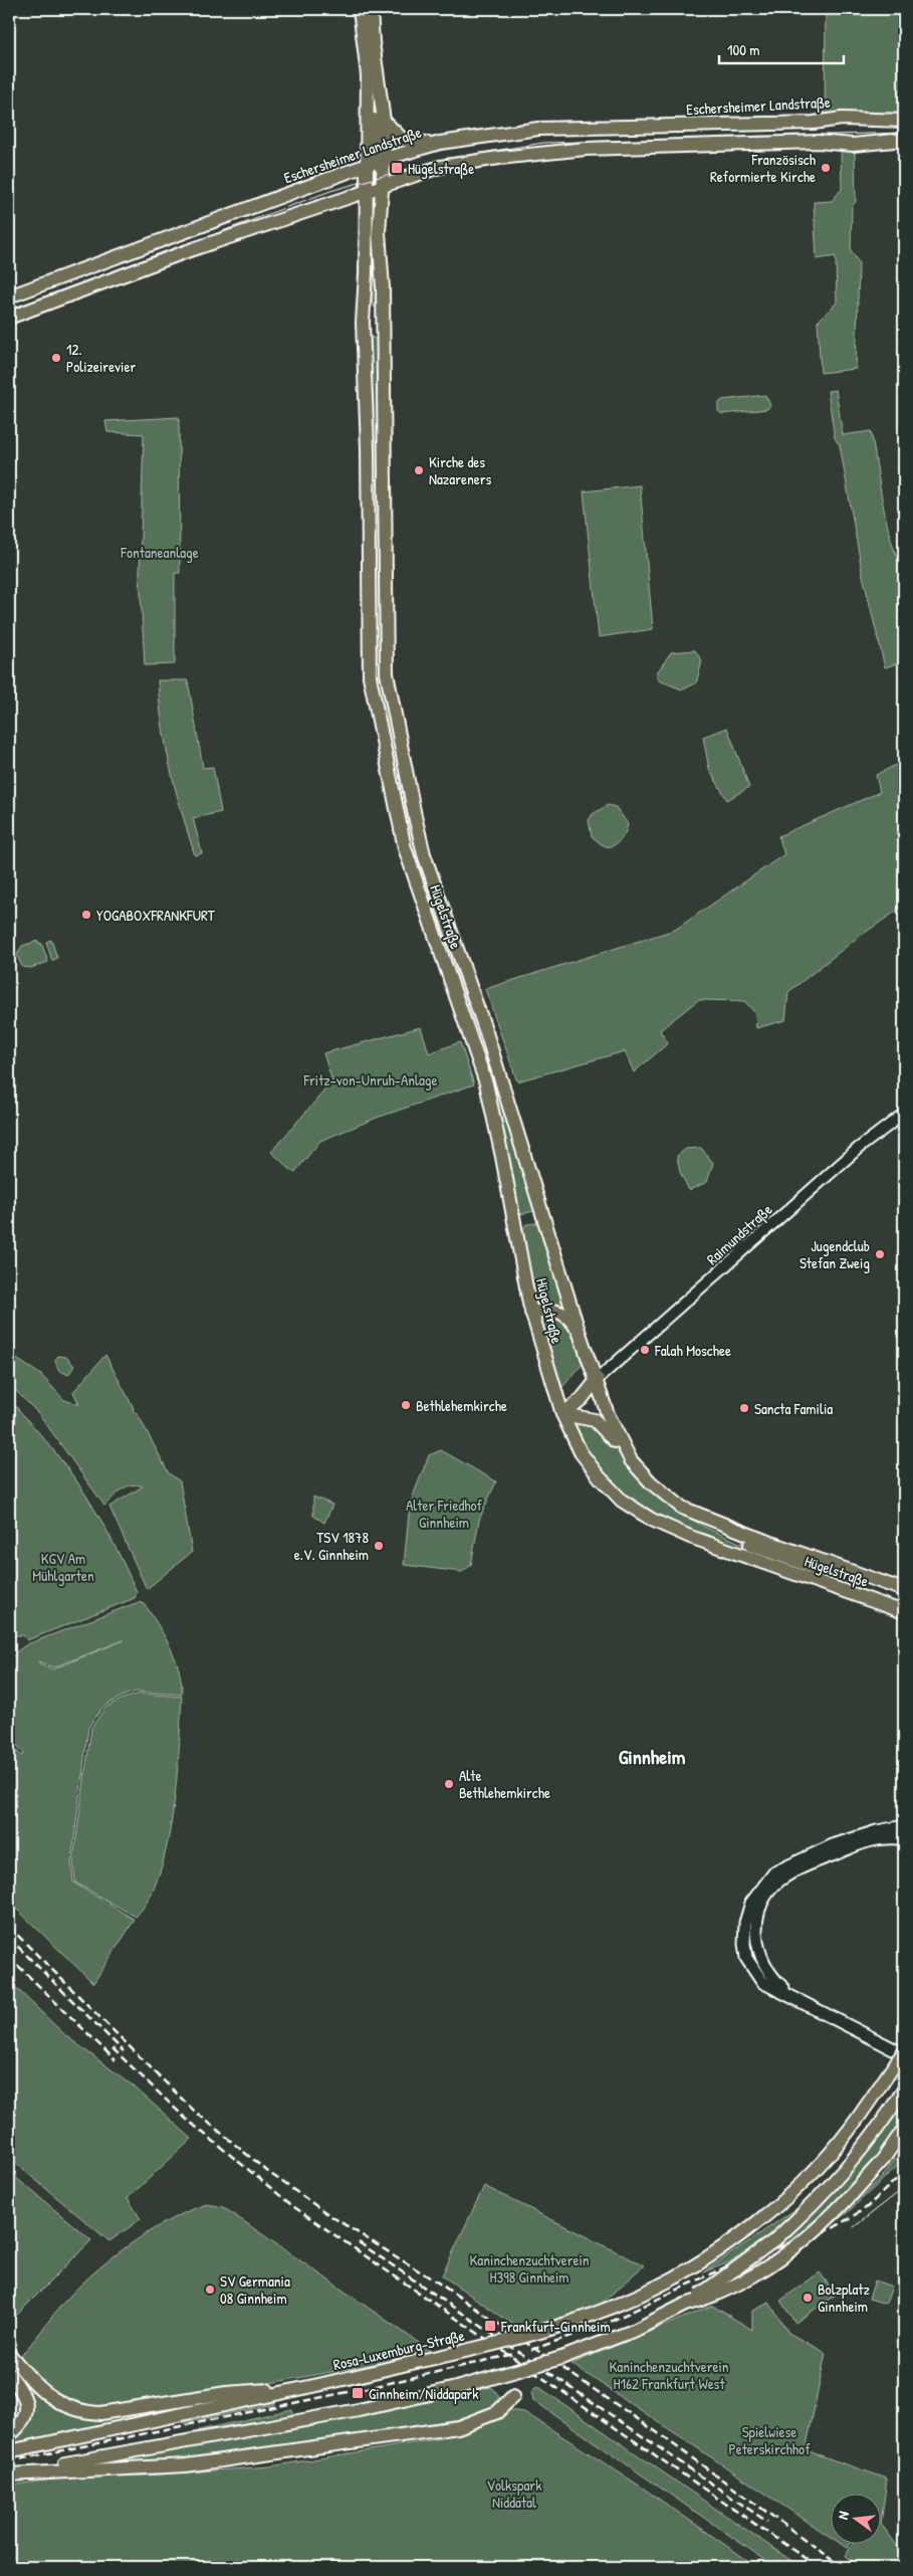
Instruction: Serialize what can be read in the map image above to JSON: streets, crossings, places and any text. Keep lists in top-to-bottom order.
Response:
{
  "streets": {
    "main road": ["Eschersheimer Landstraße", "Hügelstraße", "Rosa-Luxemburg-Straße"],
    "street": ["Raimundstraße"]
  },
  "crossings": [
    ["Eschersheimer Landstraße", "Hügelstraße"],
    ["Hügelstraße", "Raimundstraße"]
  ],
  "districts": ["Ginnheim"],
  "parks": [
    "Fontaneanlage",
    "Fritz-von-Unruh-Anlage",
    "Alter Friedhof Ginnheim",
    "KGV Am Mühlgarten",
    "Kaninchenzuchtverein H398 Ginnheim",
    "Kaninchenzuchtverein H162 Frankfurt West",
    "Spielwiese Peterskirchhof",
    "Volkspark Niddatal"
  ],
  "places": {
    "transit": ["Hügelstraße", "Frankfurt-Ginnheim", "Ginnheim/Niddapark"],
    "other": [
      "Französisch Reformierte Kirche",
      "12. Polizeirevier",
      "Kirche des Nazareners",
      "YOGABOXFRANKFURT",
      "Jugendclub Stefan Zweig",
      "Falah Moschee",
      "Bethlehemkirche",
      "Sancta Familia",
      "TSV 1878 e.V. Ginnheim",
      "Alte Bethlehemkirche",
      "SV Germania 08 Ginnheim",
      "Bolzplatz Ginnheim"
    ]
  },
  "scale_bar": "100 m",
  "north": "left"
}
